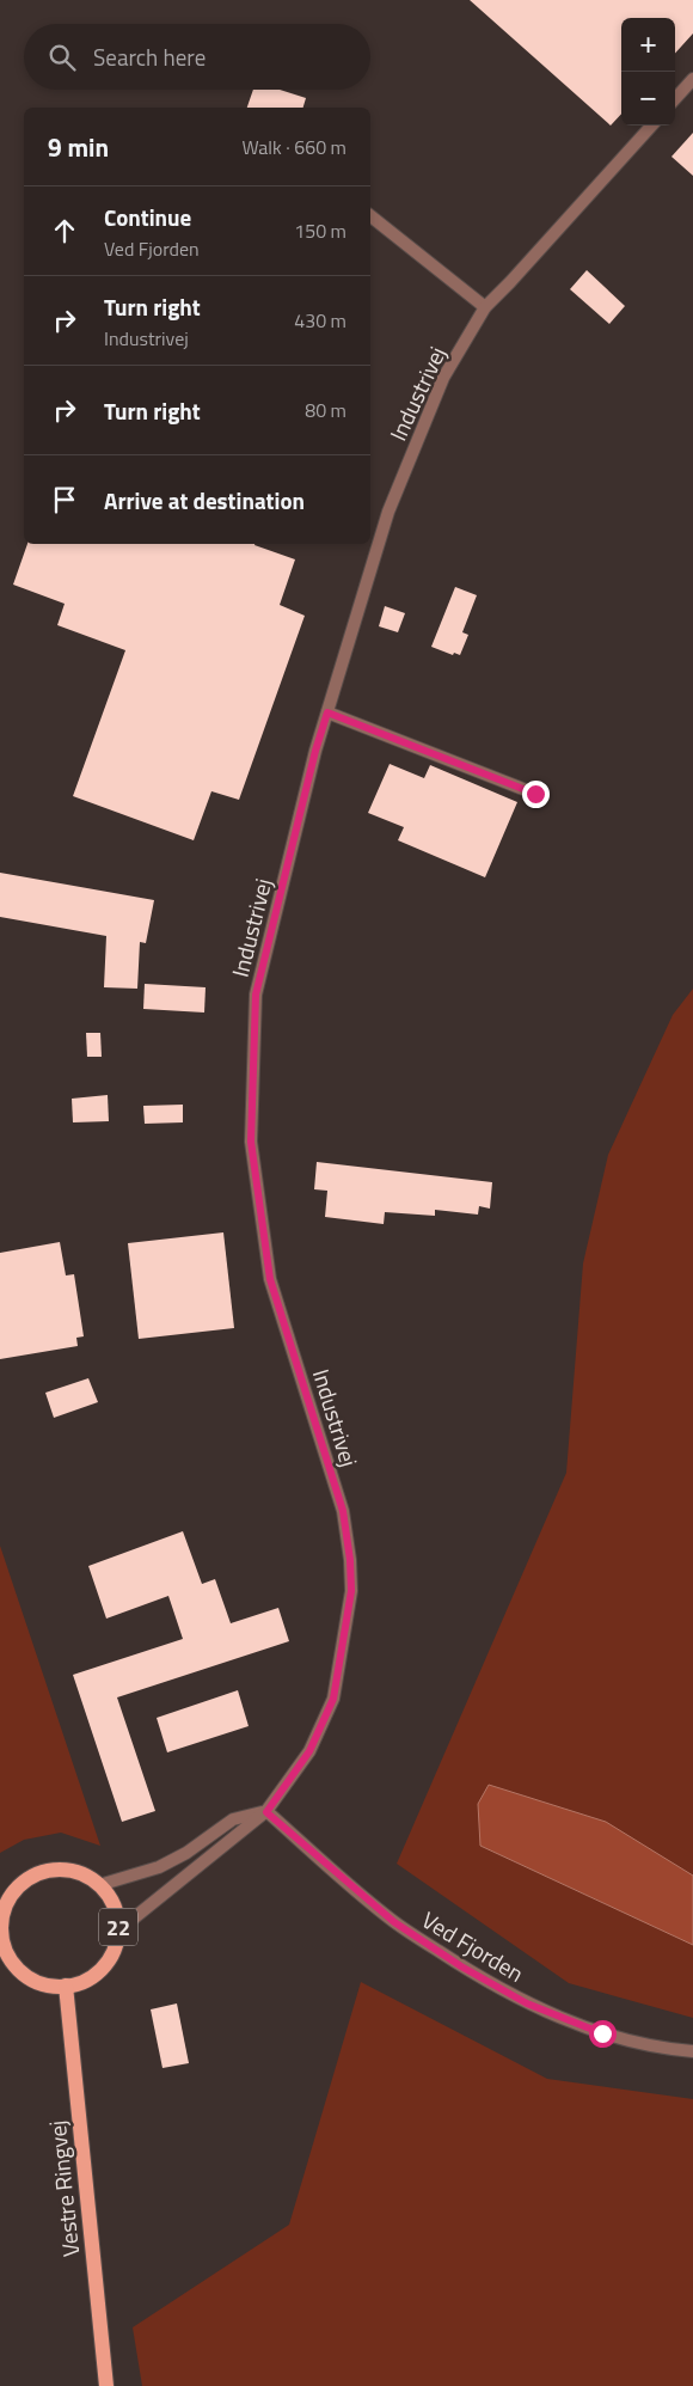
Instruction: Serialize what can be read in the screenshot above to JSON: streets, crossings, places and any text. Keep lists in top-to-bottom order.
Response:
{
  "streets": {
    "main road": ["22", "Vestre Ringvej"],
    "street": ["Industrivej", "Ved Fjorden"]
  },
  "crossings": [
    ["Industrivej", "22"],
    ["Industrivej", "Ved Fjorden"],
    ["Industrivej", "Vestre Ringvej"],
    ["22", "Vestre Ringvej"]
  ],
  "page": {
    "map_buttons": ["+", "−"],
    "search": "Search here",
    "heading": ["9 min", "Walk · 660 m"],
    "list": [
      ["Continue", "Ved Fjorden", "150 m"],
      ["Turn right", "Industrivej", "430 m"],
      ["Turn right", "80 m"],
      "Arrive at destination"
    ]
  }
}
